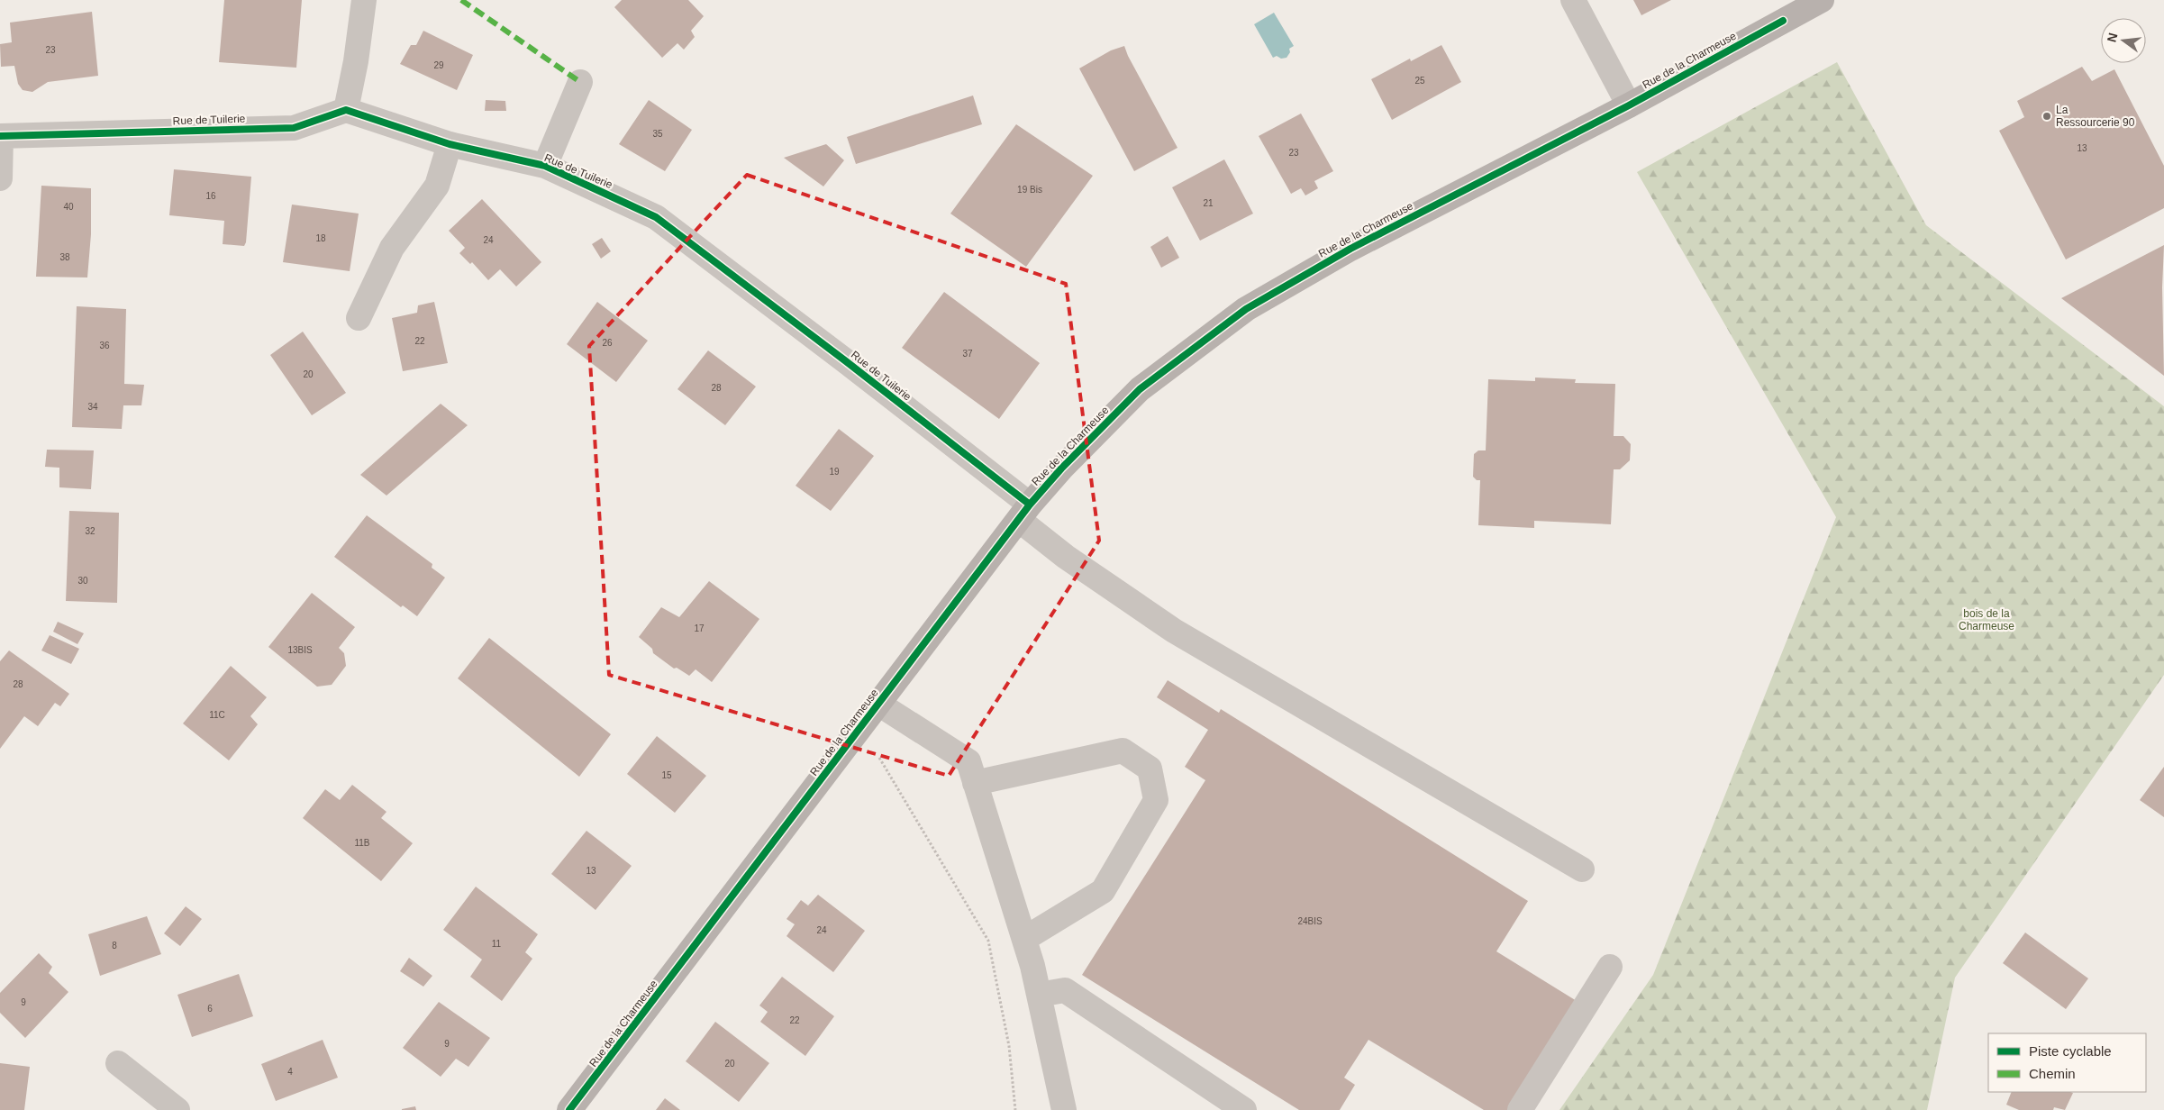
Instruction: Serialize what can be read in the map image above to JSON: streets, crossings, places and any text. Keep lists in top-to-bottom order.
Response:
{
  "streets": {
    "main road": ["Rue de la Charmeuse"],
    "street": ["Rue de Tuilerie"]
  },
  "crossings": [
    ["Rue de la Charmeuse", "Rue de Tuilerie"]
  ],
  "parks": ["bois de la Charmeuse"],
  "places": ["La Ressourcerie 90"],
  "house_numbers": [
    "23",
    "29",
    "25",
    "35",
    "13",
    "23",
    "19 Bis",
    "16",
    "21",
    "40",
    "18",
    "24",
    "38",
    "22",
    "26",
    "36",
    "37",
    "20",
    "28",
    "34",
    "19",
    "32",
    "30",
    "17",
    "13BIS",
    "28",
    "11C",
    "15",
    "11B",
    "13",
    "24BIS",
    "24",
    "11",
    "8",
    "9",
    "6",
    "22",
    "9",
    "20",
    "4"
  ],
  "legend": ["Piste cyclable", "Chemin"],
  "north": "left"
}
